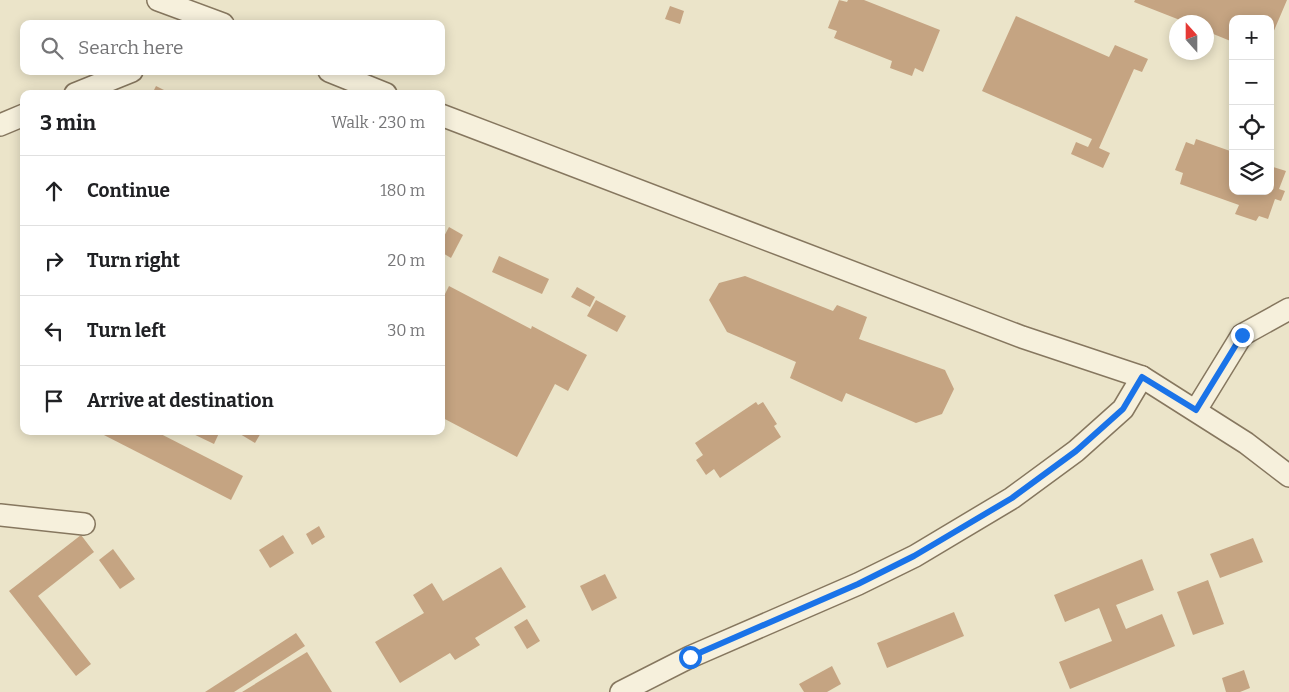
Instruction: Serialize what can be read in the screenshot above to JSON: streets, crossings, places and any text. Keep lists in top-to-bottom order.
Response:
{
  "north": "top",
  "page": {
    "map_buttons": ["+", "−"],
    "search": "Search here",
    "heading": ["3 min", "Walk · 230 m"],
    "list": [
      ["Continue", "180 m"],
      ["Turn right", "20 m"],
      ["Turn left", "30 m"],
      "Arrive at destination"
    ]
  }
}
